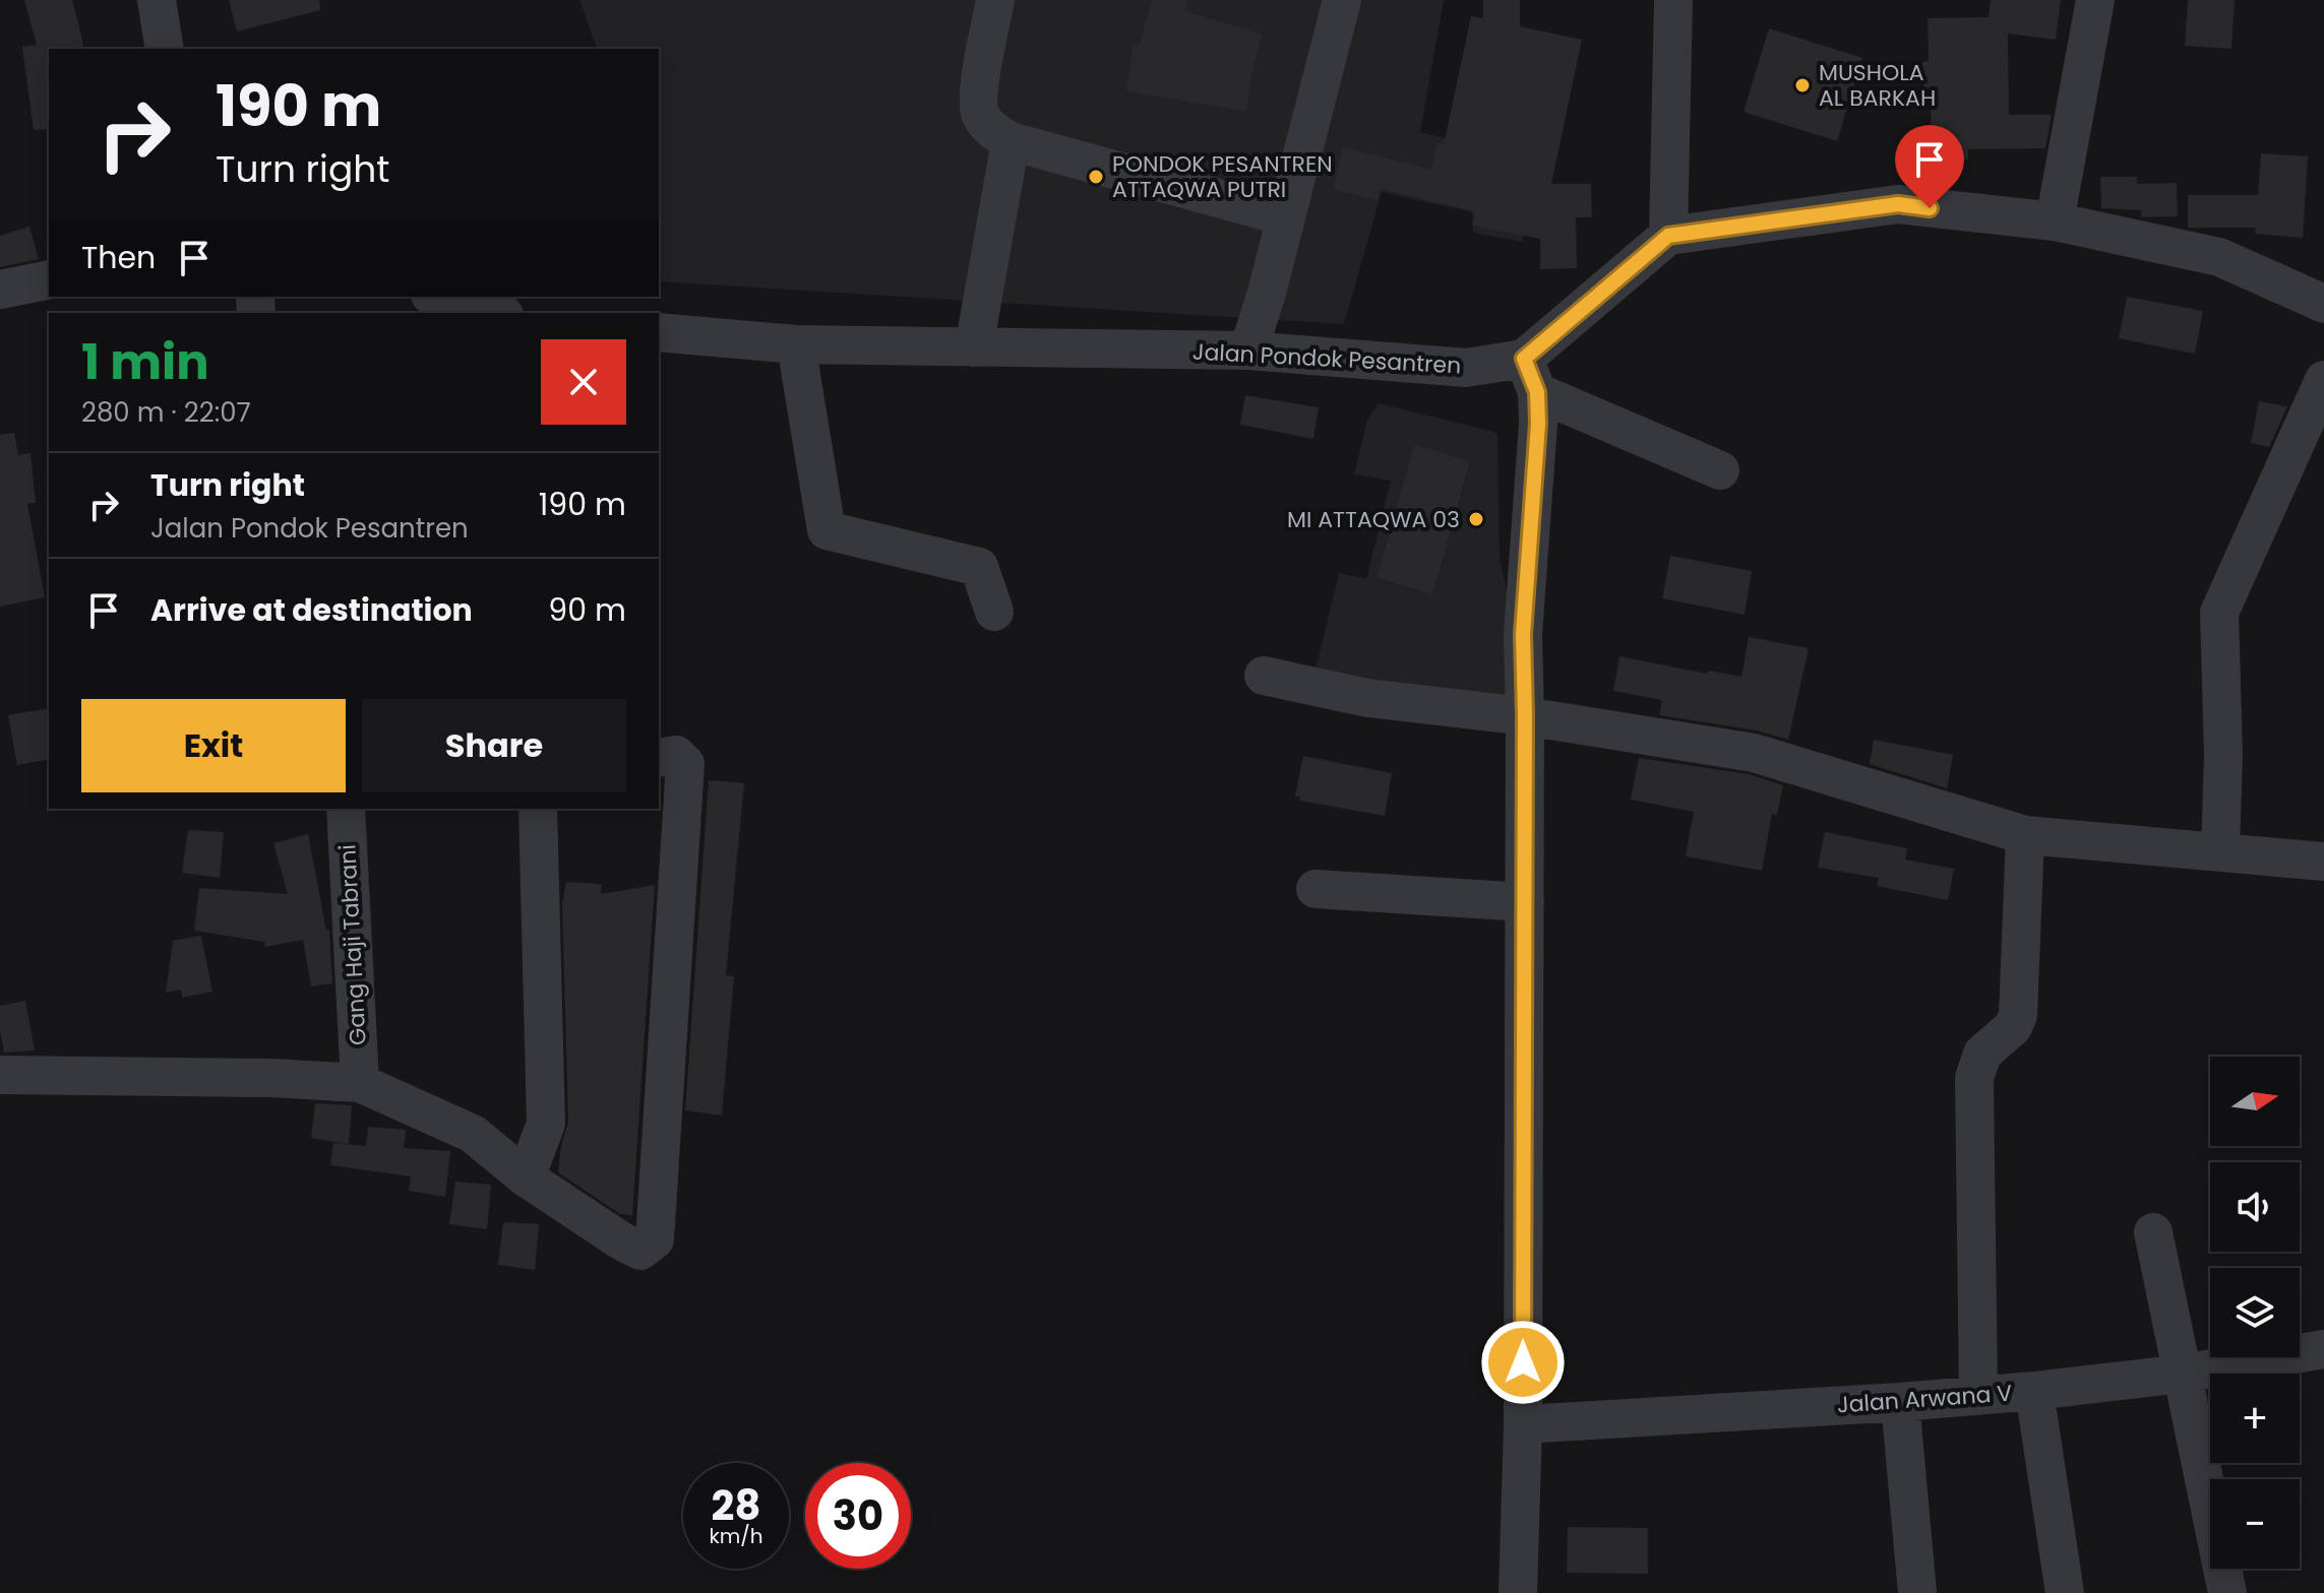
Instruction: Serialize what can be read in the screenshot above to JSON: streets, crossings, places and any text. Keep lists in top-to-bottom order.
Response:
{
  "streets": {
    "street": ["Jalan Pondok Pesantren", "Gang Haji Tabrani", "Jalan Arwana V"]
  },
  "places": ["MUSHOLA AL BARKAH", "PONDOK PESANTREN ATTAQWA PUTRI", "MI ATTAQWA 03"],
  "north": "right",
  "page": {
    "turn": ["190 m", "Turn right"],
    "then": "Then",
    "heading": ["1 min", "280 m · 22:07"],
    "list": [
      {
        "name": "Turn right",
        "note": "Jalan Pondok Pesantren",
        "value": "190 m"
      },
      {
        "name": "Arrive at destination",
        "value": "90 m"
      }
    ],
    "buttons": ["Exit", "Share"],
    "map_buttons": ["+", "−"],
    "speed": "28 km/h",
    "limit": "30"
  }
}
